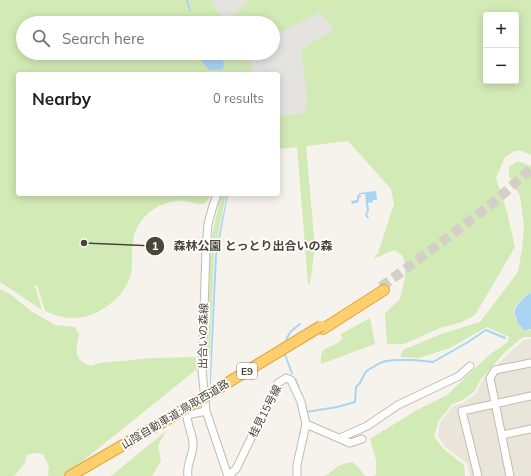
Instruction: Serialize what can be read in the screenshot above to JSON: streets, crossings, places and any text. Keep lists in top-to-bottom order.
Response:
{
  "streets": {
    "highway": ["E9", "山陰自動車道;鳥取西道路"],
    "street": ["出合いの森線", "桂見15号線"]
  },
  "crossings": [
    ["出合いの森線", "桂見15号線"]
  ],
  "places": ["森林公園 とっとり出合いの森"],
  "page": {
    "map_buttons": ["+", "−"],
    "search": "Search here",
    "heading": ["Nearby", "0 results"]
  }
}
